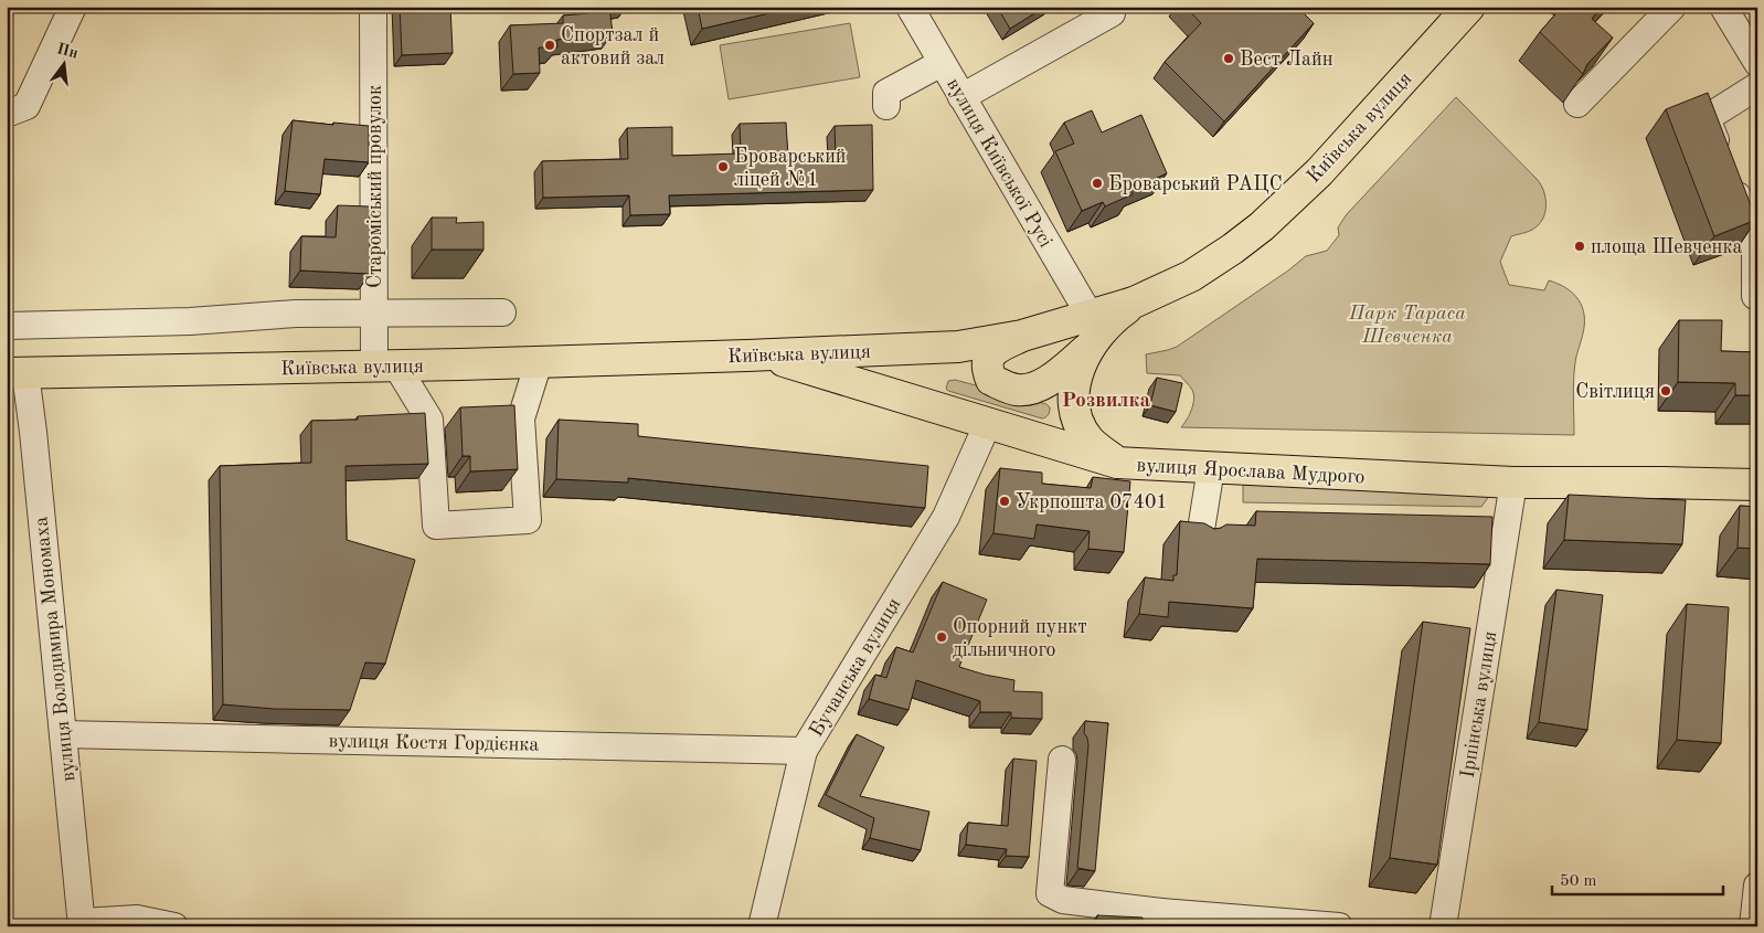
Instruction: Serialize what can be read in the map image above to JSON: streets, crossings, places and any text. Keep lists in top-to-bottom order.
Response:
{
  "streets": {
    "main road": ["Київська вулиця", "вулиця Ярослава Мудрого"],
    "street": [
      "вулиця Київської Русі",
      "Староміський провулок",
      "вулиця Володимира Мономаха",
      "Бучанська вулиця",
      "Ірпінська вулиця",
      "вулиця Костя Гордієнка"
    ]
  },
  "crossings": [
    ["Київська вулиця", "вулиця Київської Русі"],
    ["Київська вулиця", "Староміський провулок"],
    ["Київська вулиця", "вулиця Ярослава Мудрого"],
    ["Київська вулиця", "вулиця Володимира Мономаха"],
    ["вулиця Ярослава Мудрого", "Бучанська вулиця"],
    ["вулиця Ярослава Мудрого", "Ірпінська вулиця"],
    ["вулиця Володимира Мономаха", "вулиця Костя Гордієнка"],
    ["Бучанська вулиця", "вулиця Костя Гордієнка"]
  ],
  "districts": ["Розвилка"],
  "parks": ["Парк Тараса Шевченка"],
  "places": [
    "Спортзал й актовий зал",
    "Вест Лайн",
    "Броварський ліцей №1",
    "Броварський РАЦС",
    "площа Шевченка",
    "Світлиця",
    "Укрпошта 07401",
    "Опорний пункт дільничного"
  ],
  "scale_bar": "50 m",
  "north": "top"
}
